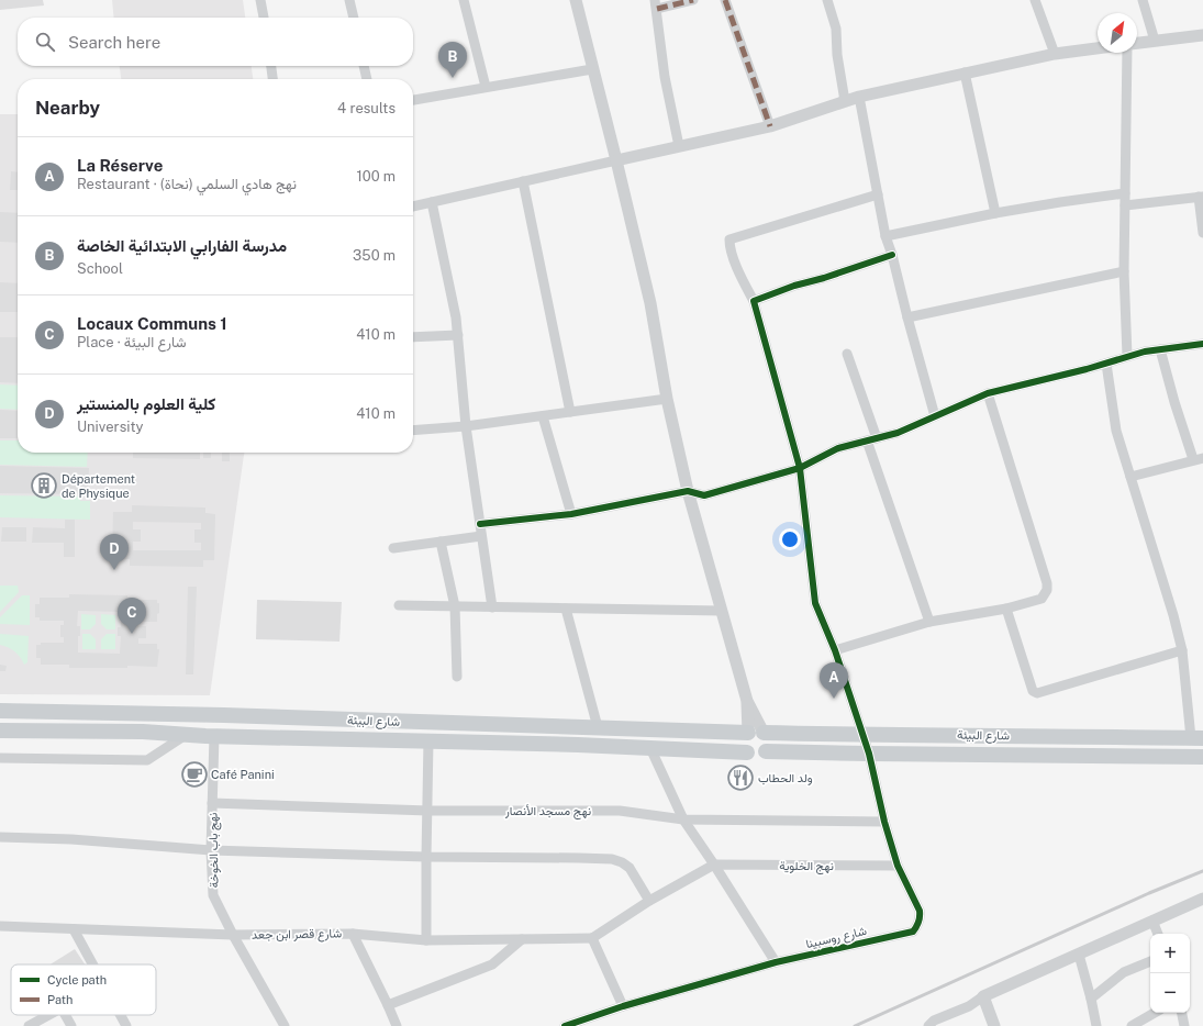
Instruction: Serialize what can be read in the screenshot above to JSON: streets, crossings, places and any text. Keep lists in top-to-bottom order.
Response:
{
  "streets": {
    "main road": ["شارع البيئة"],
    "street": [
      "نهج مسجد الأنصار",
      "نهج باب الخوخة",
      "نهج الخلوية",
      "شارع قصر ابن جعد",
      "شارع روسبينا"
    ]
  },
  "crossings": [
    ["شارع البيئة", "نهج باب الخوخة"],
    ["شارع البيئة", "شارع روسبينا"],
    ["نهج مسجد الأنصار", "نهج باب الخوخة"],
    ["نهج مسجد الأنصار", "شارع روسبينا"],
    ["نهج باب الخوخة", "شارع قصر ابن جعد"],
    ["نهج الخلوية", "شارع روسبينا"]
  ],
  "places": {
    "building": ["Département de Physique"],
    "cafe": ["Café Panini"],
    "restaurant": ["ولد الحطاب"]
  },
  "legend": ["Cycle path", "Path"],
  "north": "top right",
  "page": {
    "search": "Search here",
    "pins": [
      "B",
      "D",
      "C",
      "A"
    ],
    "heading": ["Nearby", "4 results"],
    "list": [
      {
        "mark": "A",
        "name": "La Réserve",
        "note": "Restaurant · نهج هادي السلمي (نحاة)",
        "value": "100 m"
      },
      {
        "mark": "B",
        "name": "مدرسة الفارابي الابتدائية الخاصة",
        "note": "School",
        "value": "350 m"
      },
      {
        "mark": "C",
        "name": "Locaux Communs 1",
        "note": "Place · شارع البيئة",
        "value": "410 m"
      },
      {
        "mark": "D",
        "name": "كلية العلوم بالمنستير",
        "note": "University",
        "value": "410 m"
      }
    ],
    "map_buttons": ["+", "−"]
  }
}
